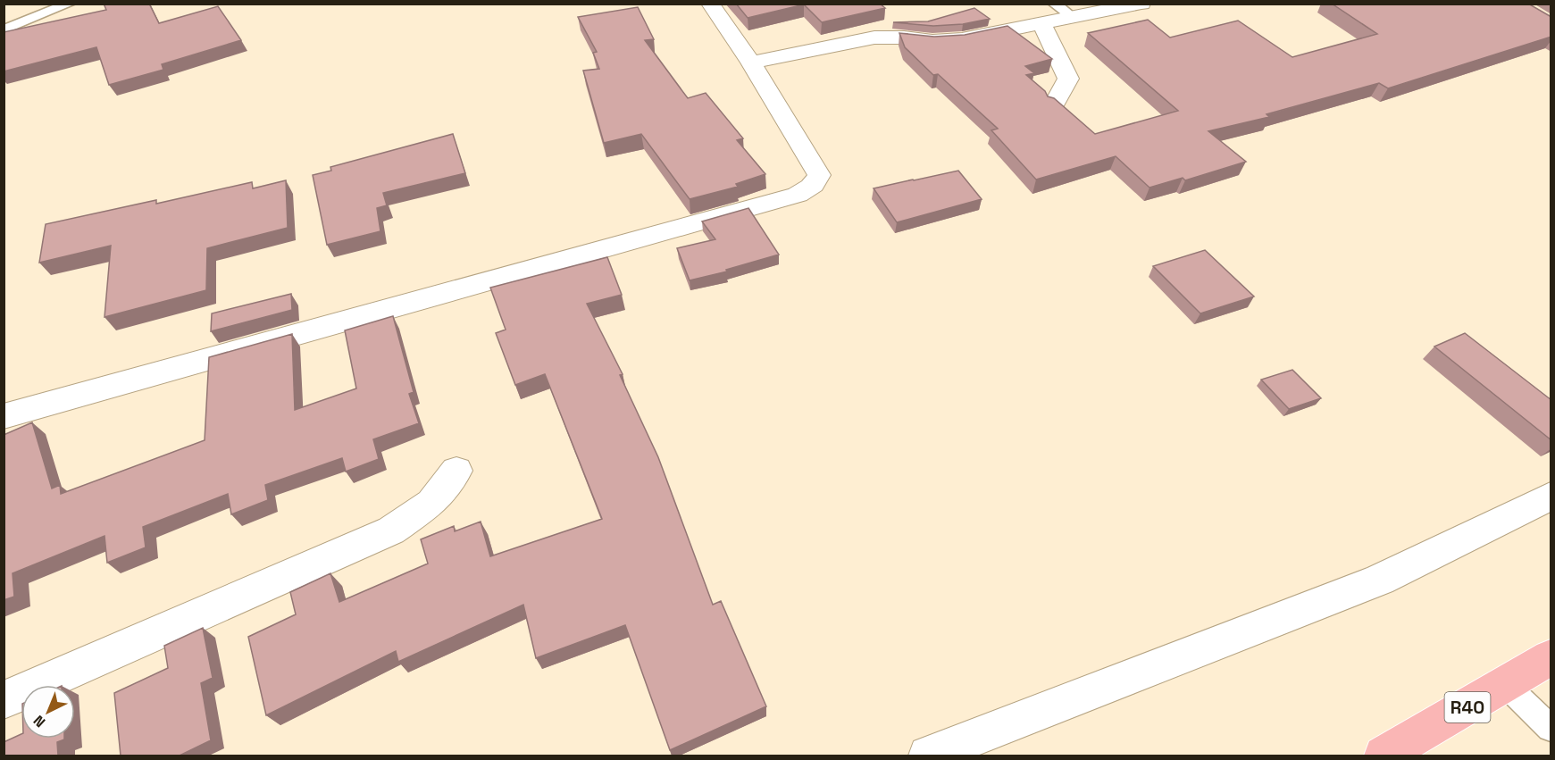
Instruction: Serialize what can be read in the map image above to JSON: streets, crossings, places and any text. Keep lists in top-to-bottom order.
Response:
{
  "streets": {
    "main road": ["R40"]
  },
  "north": "bottom left"
}
